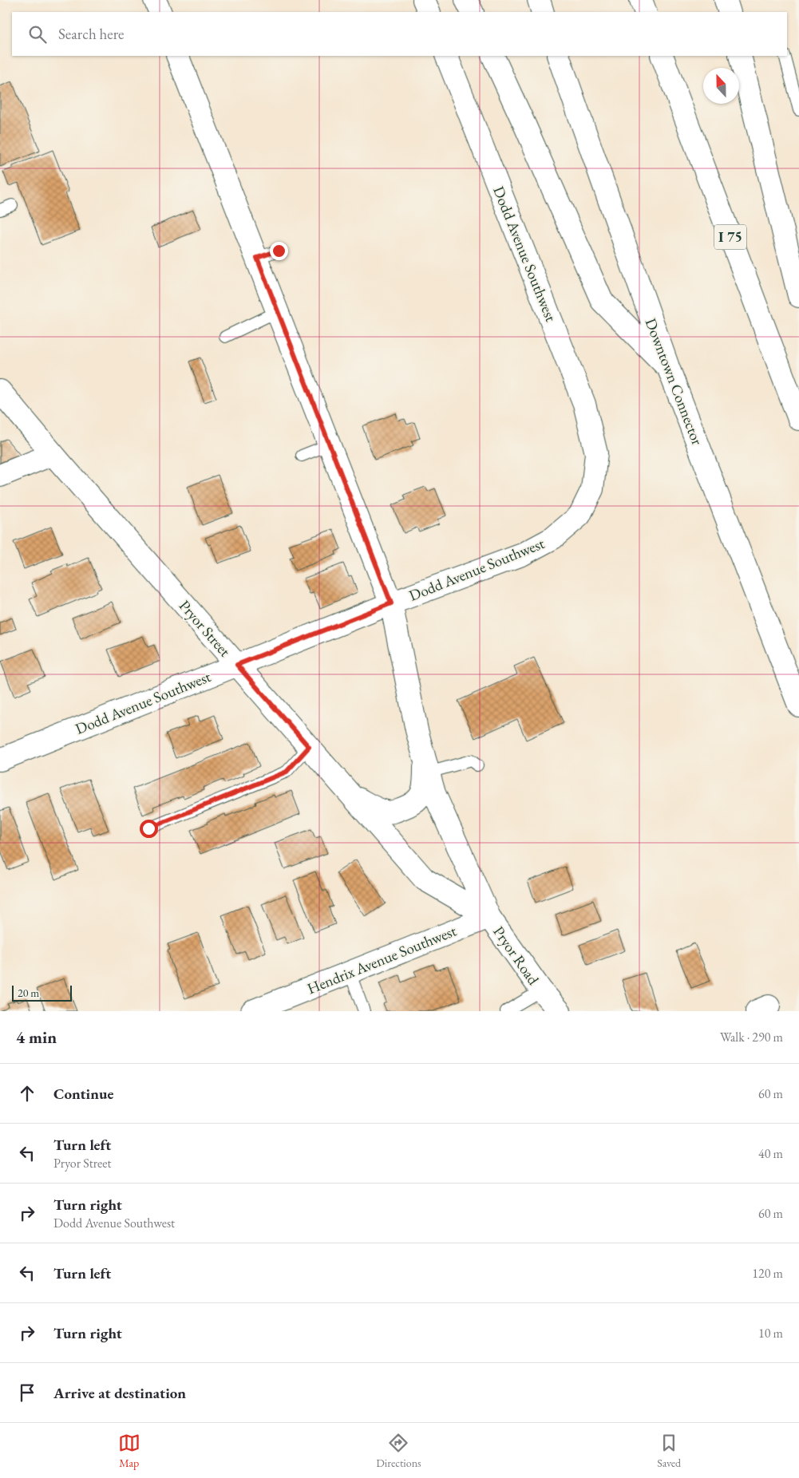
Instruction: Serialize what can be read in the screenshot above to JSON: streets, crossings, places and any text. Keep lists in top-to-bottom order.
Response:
{
  "streets": {
    "main road": [
      "I 75",
      "Dodd Avenue Southwest",
      "Downtown Connector",
      "Pryor Street",
      "Pryor Road",
      "Hendrix Avenue Southwest"
    ]
  },
  "crossings": [
    ["Dodd Avenue Southwest", "Pryor Street"],
    ["Pryor Street", "Pryor Road"],
    ["Pryor Street", "Hendrix Avenue Southwest"],
    ["Pryor Road", "Hendrix Avenue Southwest"]
  ],
  "scale_bar": "20 m",
  "north": "top",
  "page": {
    "search": "Search here",
    "scale": "20 m",
    "heading": ["4 min", "Walk · 290 m"],
    "list": [
      ["Continue", "60 m"],
      ["Turn left", "Pryor Street", "40 m"],
      ["Turn right", "Dodd Avenue Southwest", "60 m"],
      ["Turn left", "120 m"],
      ["Turn right", "10 m"],
      "Arrive at destination"
    ],
    "nav": ["Map", "Directions", "Saved"]
  }
}
